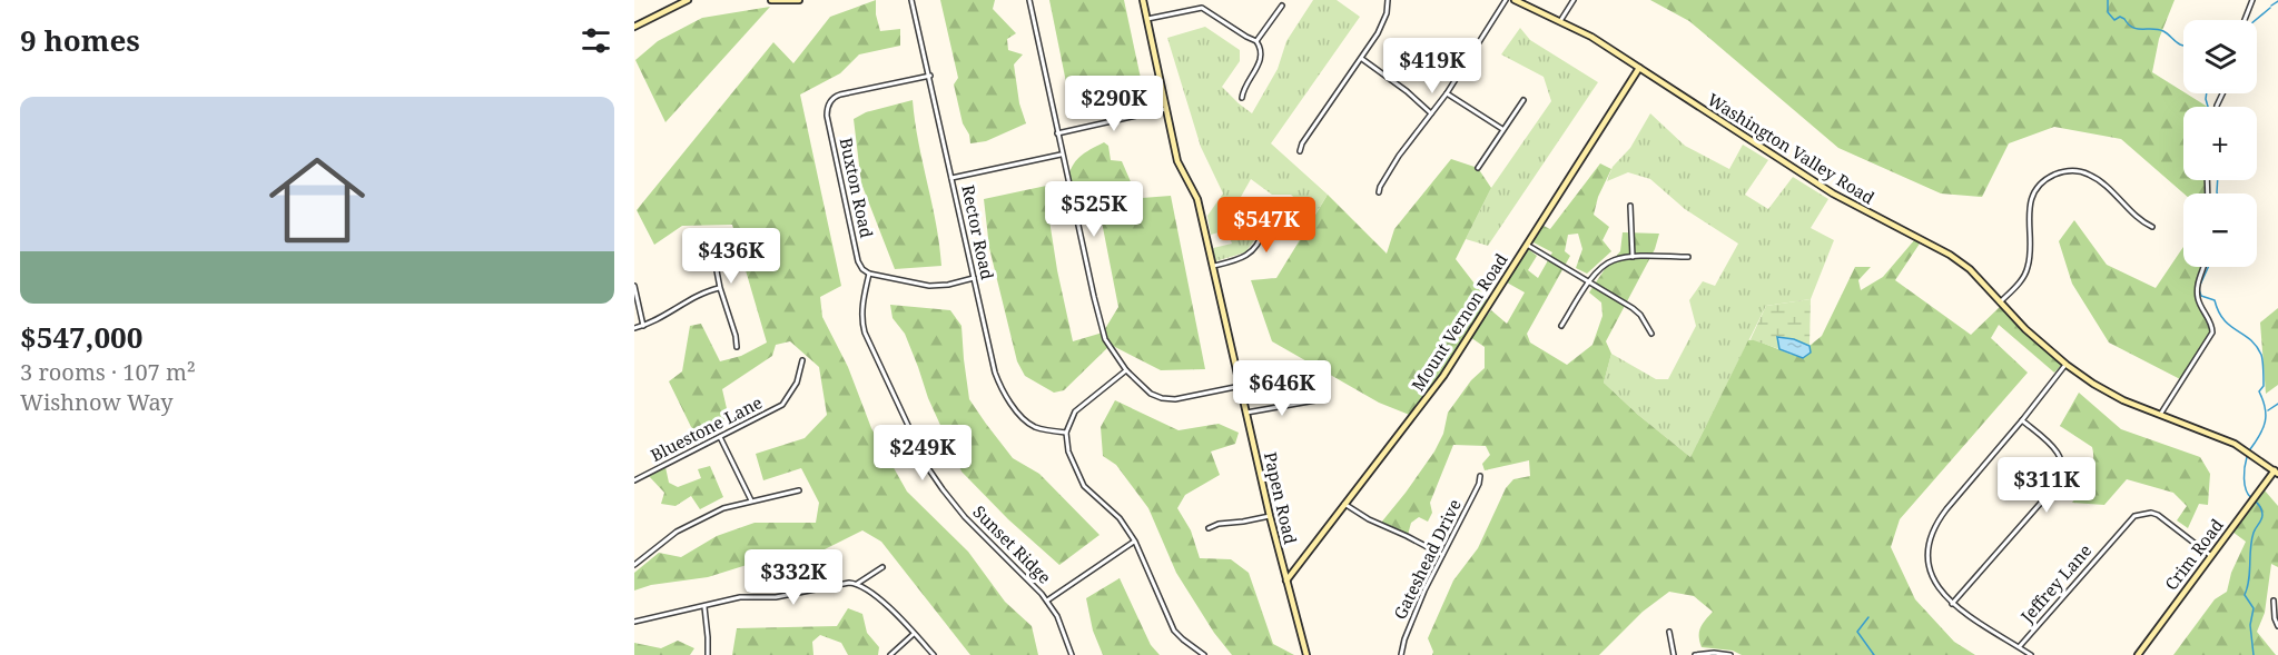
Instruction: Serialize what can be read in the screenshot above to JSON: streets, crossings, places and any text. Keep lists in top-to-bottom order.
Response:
{
  "streets": {
    "street": [
      "Washington Valley Road",
      "Buxton Road",
      "Rector Road",
      "Mount Vernon Road",
      "Bluestone Lane",
      "Papen Road",
      "Sunset Ridge",
      "Crim Road",
      "Gateshead Drive",
      "Jeffrey Lane"
    ]
  },
  "crossings": [
    ["Washington Valley Road", "Mount Vernon Road"],
    ["Washington Valley Road", "Crim Road"],
    ["Buxton Road", "Rector Road"],
    ["Buxton Road", "Sunset Ridge"],
    ["Mount Vernon Road", "Papen Road"],
    ["Crim Road", "Jeffrey Lane"]
  ],
  "page": {
    "heading": "9 homes",
    "map_buttons": ["+", "−"],
    "price": [
      "$419K",
      "$290K",
      "$525K",
      "$547K",
      "$436K",
      "$646K",
      "$249K",
      "$311K",
      "$332K"
    ],
    "list": [
      {
        "name": "$547,000",
        "note": "3 rooms · 107 m² · Wishnow Way"
      }
    ]
  }
}
